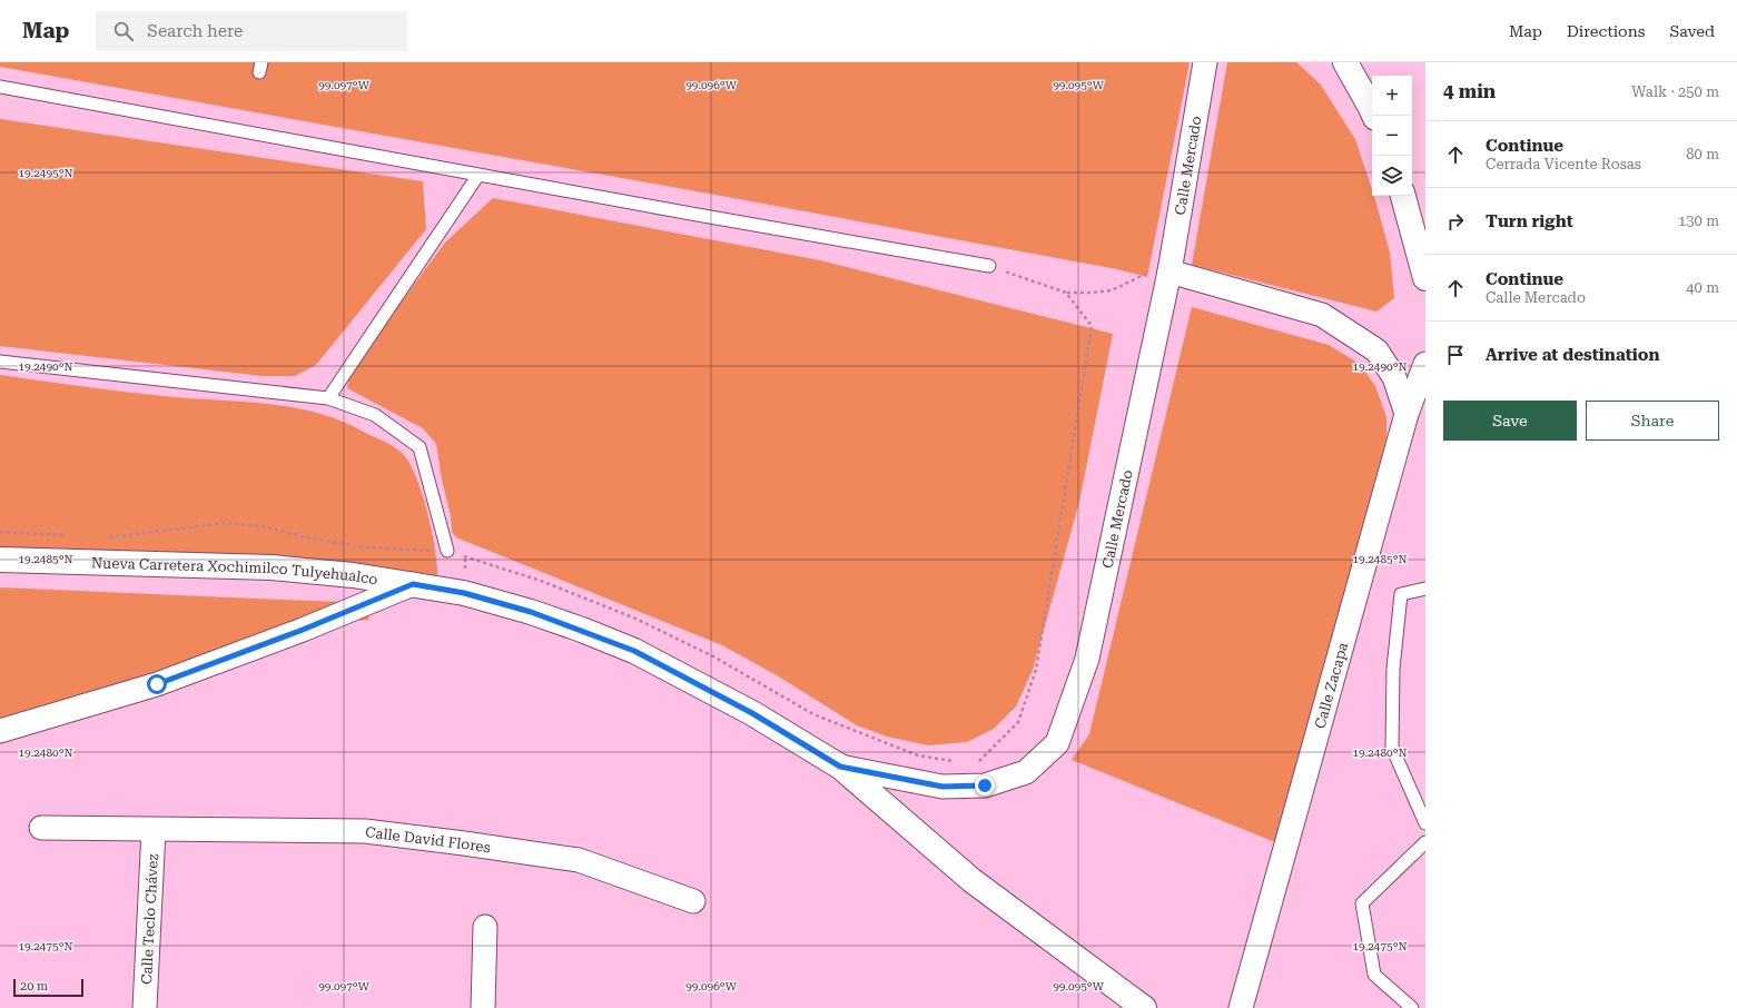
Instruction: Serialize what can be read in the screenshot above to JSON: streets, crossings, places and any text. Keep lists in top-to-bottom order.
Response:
{
  "streets": {
    "main road": ["Nueva Carretera Xochimilco Tulyehualco"],
    "street": [
      "Calle Mercado",
      "Calle Zacapa",
      "Calle David Flores",
      "Calle Teclo Chávez"
    ]
  },
  "crossings": [
    ["Calle Mercado", "Nueva Carretera Xochimilco Tulyehualco"],
    ["Calle David Flores", "Calle Teclo Chávez"]
  ],
  "scale_bar": "20 m",
  "page": {
    "header": "Map",
    "search": "Search here",
    "nav": ["Map", "Directions", "Saved"],
    "heading": ["4 min", "Walk · 250 m"],
    "map_buttons": ["+", "−"],
    "list": [
      ["Continue", "Cerrada Vicente Rosas", "80 m"],
      ["Turn right", "130 m"],
      ["Continue", "Calle Mercado", "40 m"],
      "Arrive at destination"
    ],
    "buttons": ["Save", "Share"],
    "scale": "20 m"
  },
  "coordinates": [
    "99.097°W",
    "99.096°W",
    "99.095°W",
    "19.2495°N",
    "19.2490°N",
    "19.2485°N",
    "19.2480°N",
    "19.2475°N"
  ]
}
